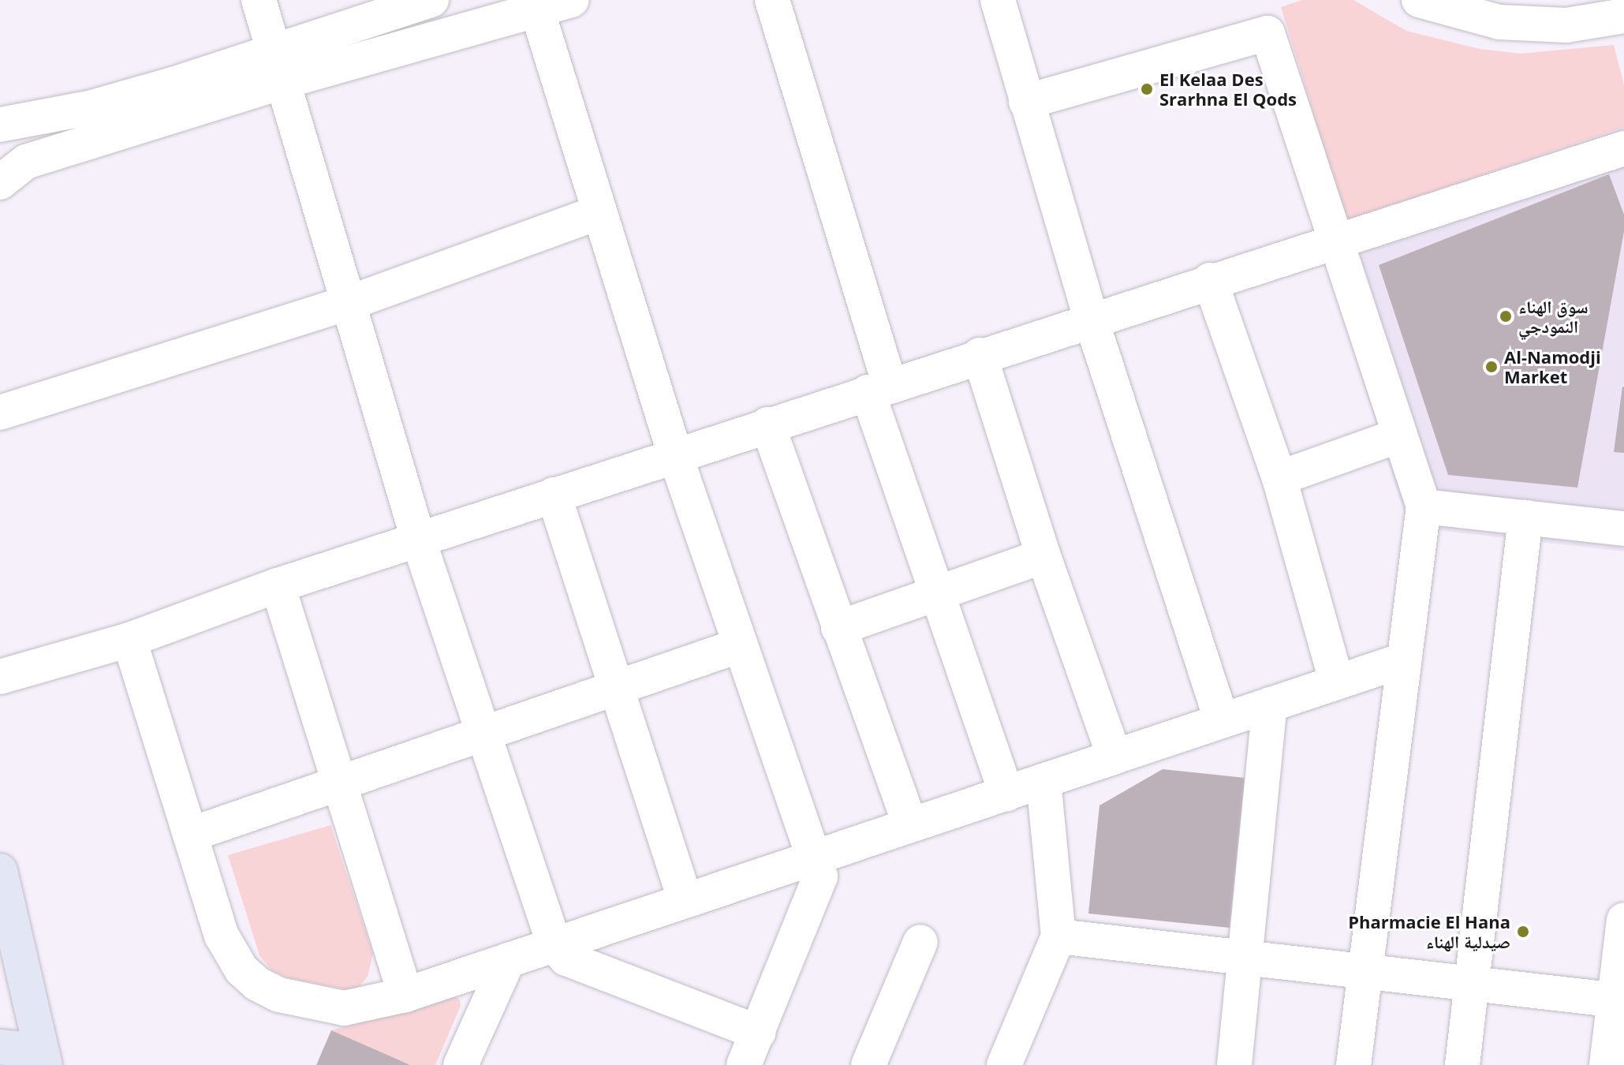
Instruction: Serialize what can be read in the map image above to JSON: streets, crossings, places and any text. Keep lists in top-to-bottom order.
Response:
{
  "places": [
    "El Kelaa Des Srarhna El Qods",
    "سوق الهناء النمودجي",
    "Al-Namodji Market",
    "Pharmacie El Hana صيدلية الهناء"
  ]
}
